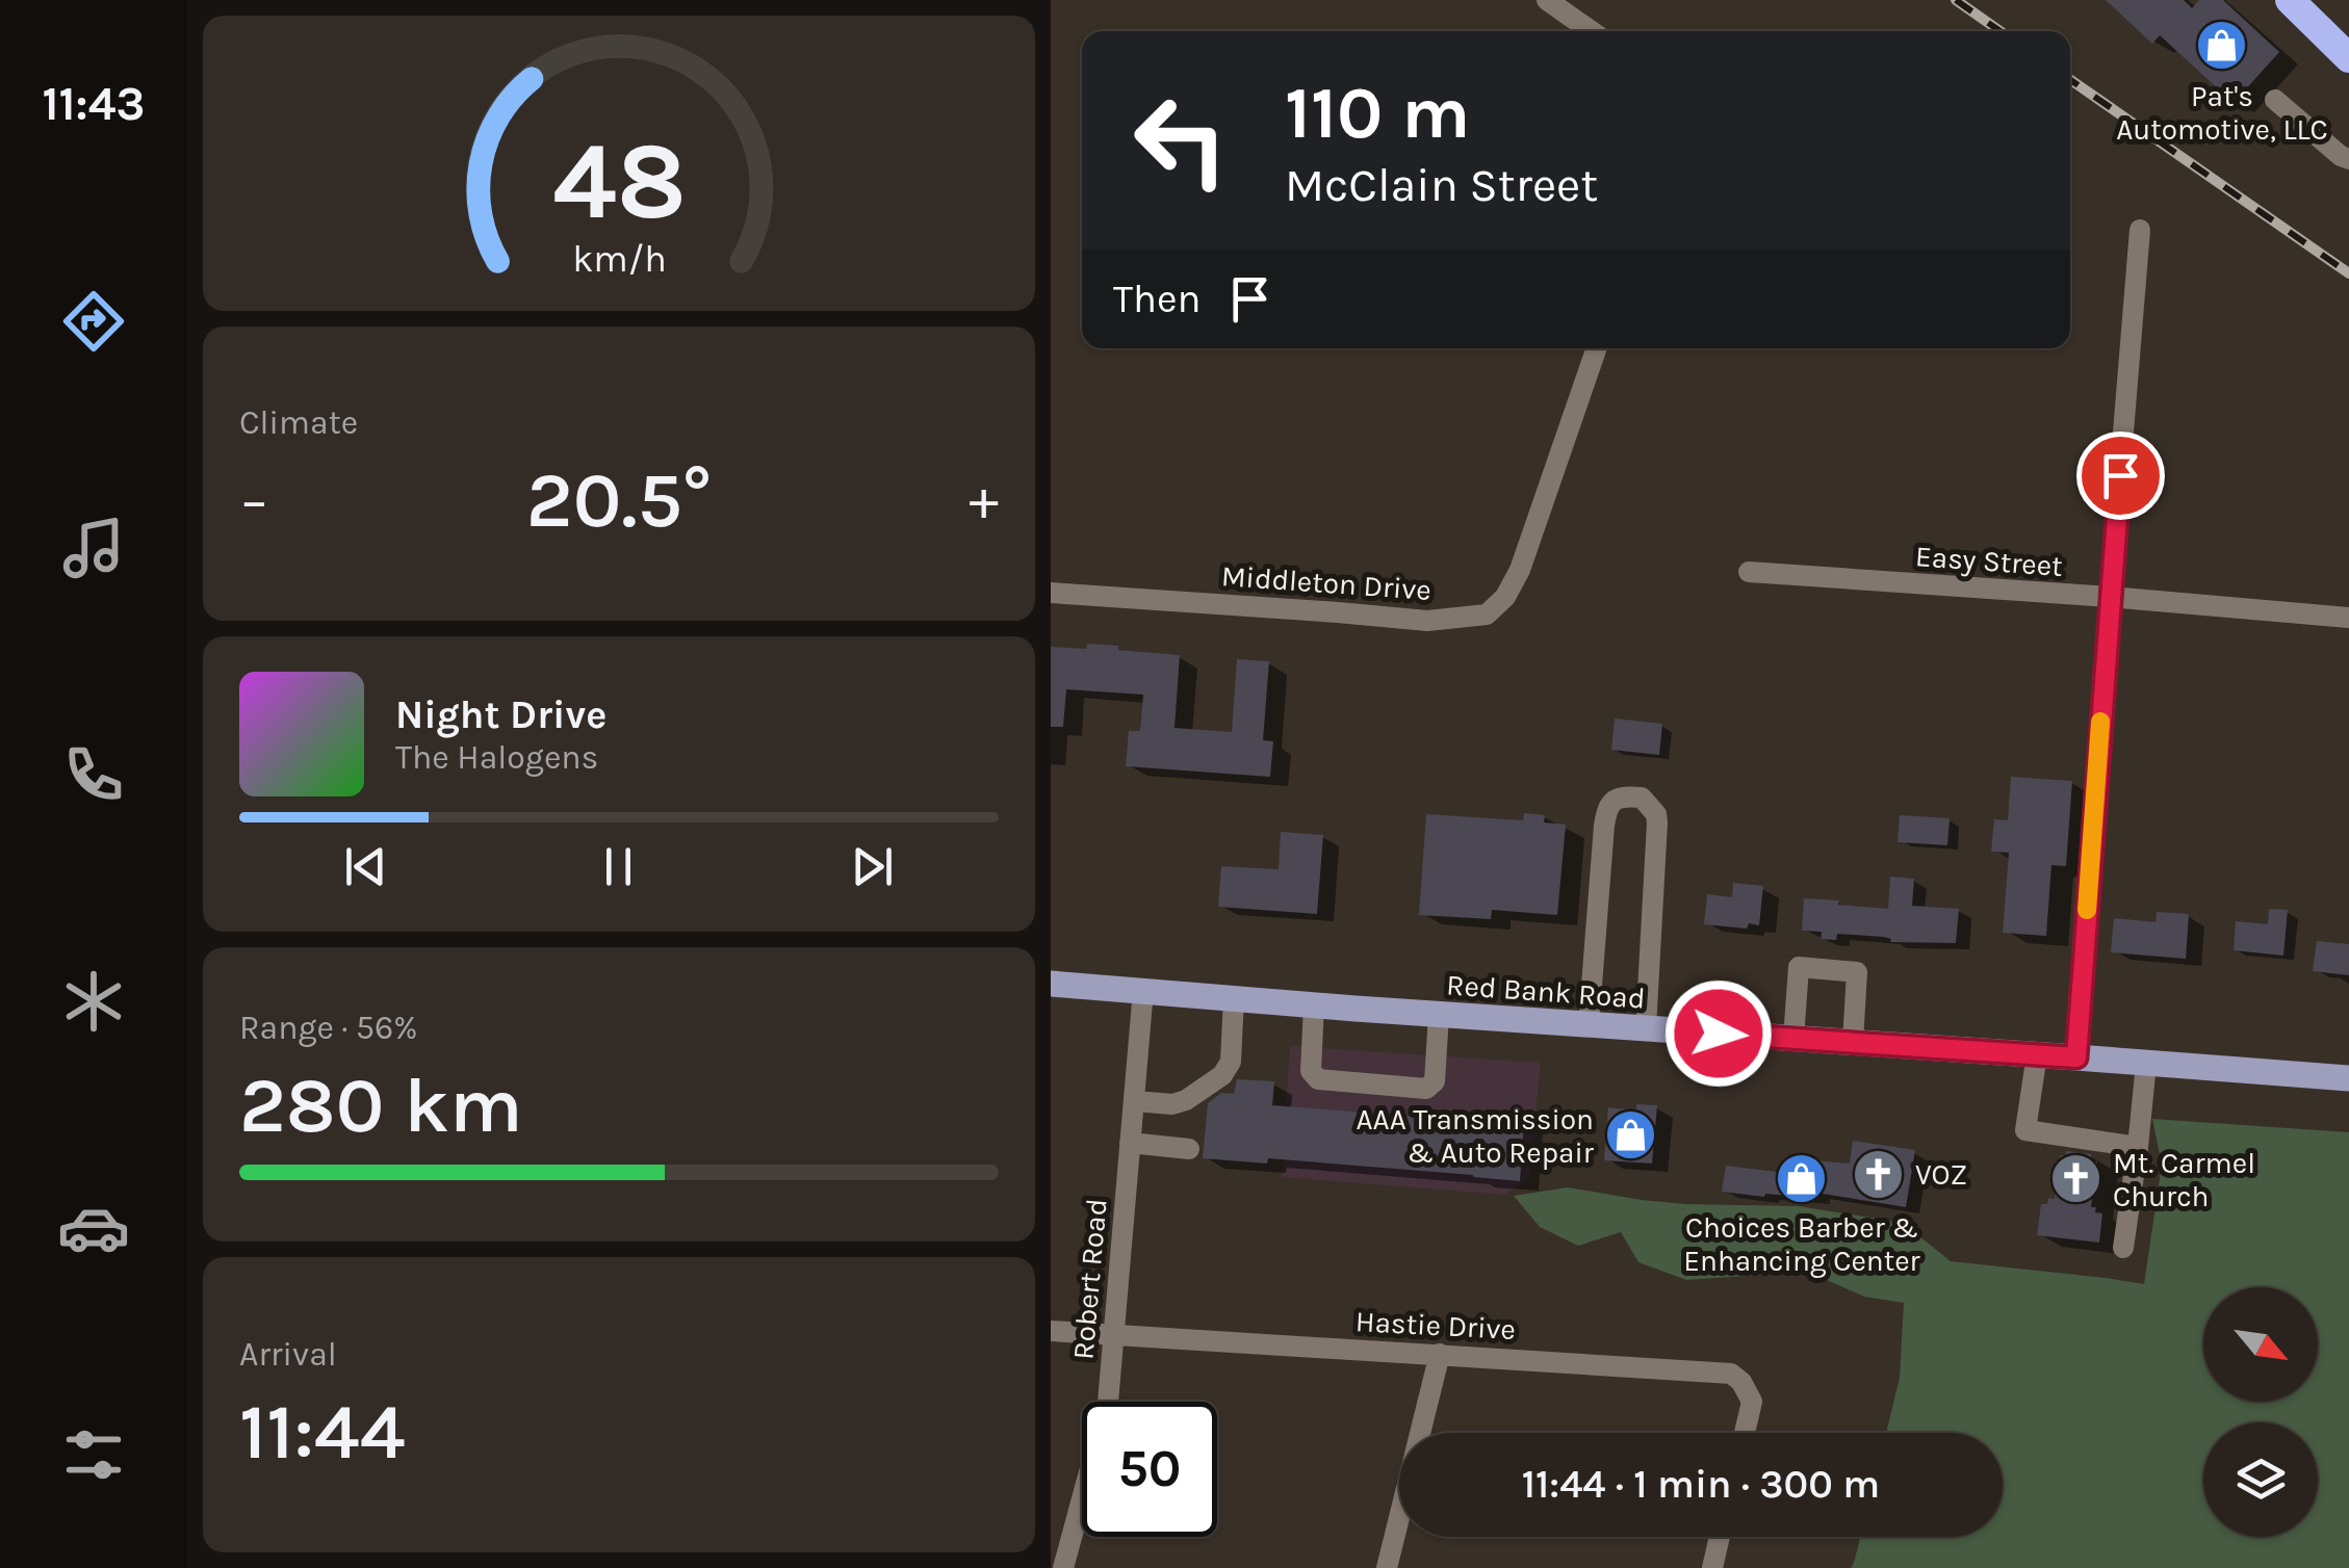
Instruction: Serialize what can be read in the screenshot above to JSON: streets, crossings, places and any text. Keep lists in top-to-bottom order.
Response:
{
  "streets": {
    "main road": ["Red Bank Road"],
    "street": [
      "Easy Street",
      "Middleton Drive",
      "Robert Road",
      "Hastie Drive"
    ]
  },
  "crossings": [
    ["Red Bank Road", "Robert Road"],
    ["Robert Road", "Hastie Drive"]
  ],
  "places": {
    "shop": ["Pat's Automotive, LLC", "AAA Transmission & Auto Repair", "Choices Barber & Enhancing Center"],
    "church": ["VOZ", "Mt. Carmel Church"]
  },
  "north": "bottom right",
  "page": {
    "tabs": "11:43",
    "turn": ["110 m", "McClain Street"],
    "then": "Then",
    "tile": [
      "Climate",
      ["Range · 56%", "280 km"],
      ["Arrival", "11:44"]
    ],
    "heat": ["−", "20.5°", "+"],
    "song": ["Night Drive", "The Halogens"],
    "limit": "50",
    "trip": "11:44 · 1 min · 300 m",
    "gauge": ["48", "km/h"]
  }
}
